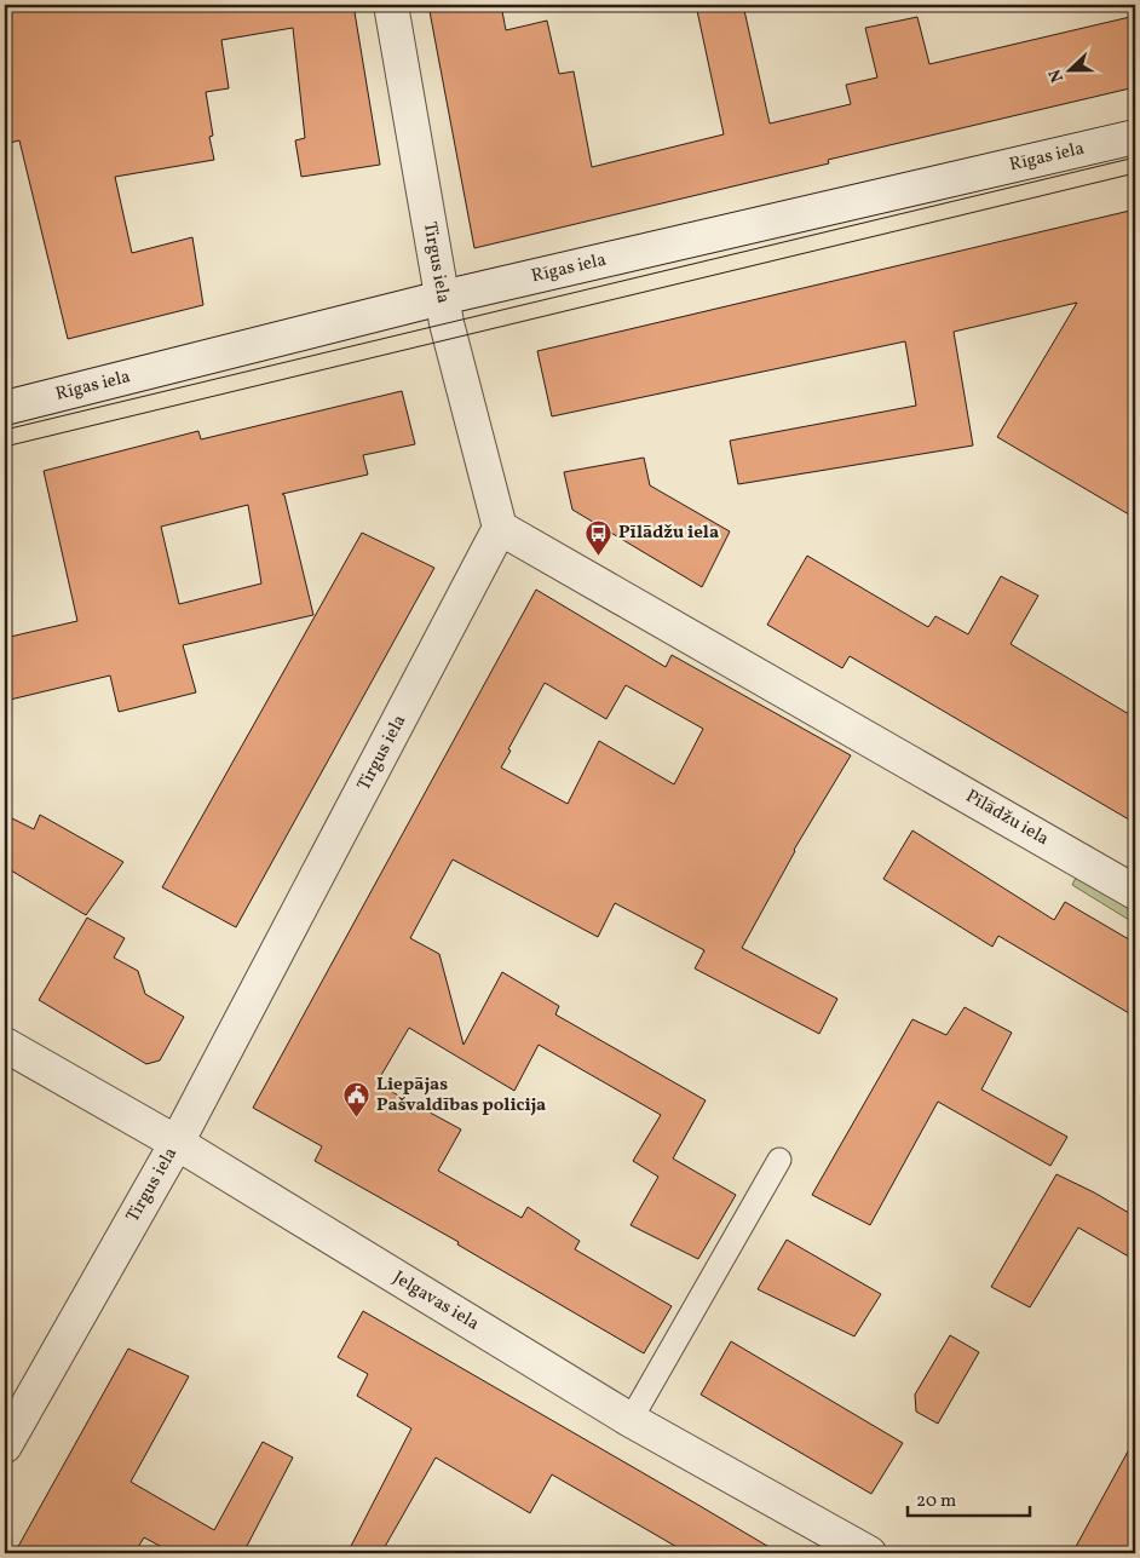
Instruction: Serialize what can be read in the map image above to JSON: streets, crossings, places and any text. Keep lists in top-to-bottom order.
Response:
{
  "streets": {
    "street": [
      "Rīgas iela",
      "Tirgus iela",
      "Pīlādžu iela",
      "Jelgavas iela"
    ]
  },
  "crossings": [
    ["Rīgas iela", "Tirgus iela"],
    ["Tirgus iela", "Pīlādžu iela"],
    ["Tirgus iela", "Jelgavas iela"]
  ],
  "places": {
    "bus stop": ["Pīlādžu iela"],
    "public building": ["Liepājas Pašvaldības policija"]
  },
  "scale_bar": "20 m",
  "north": "left"
}
